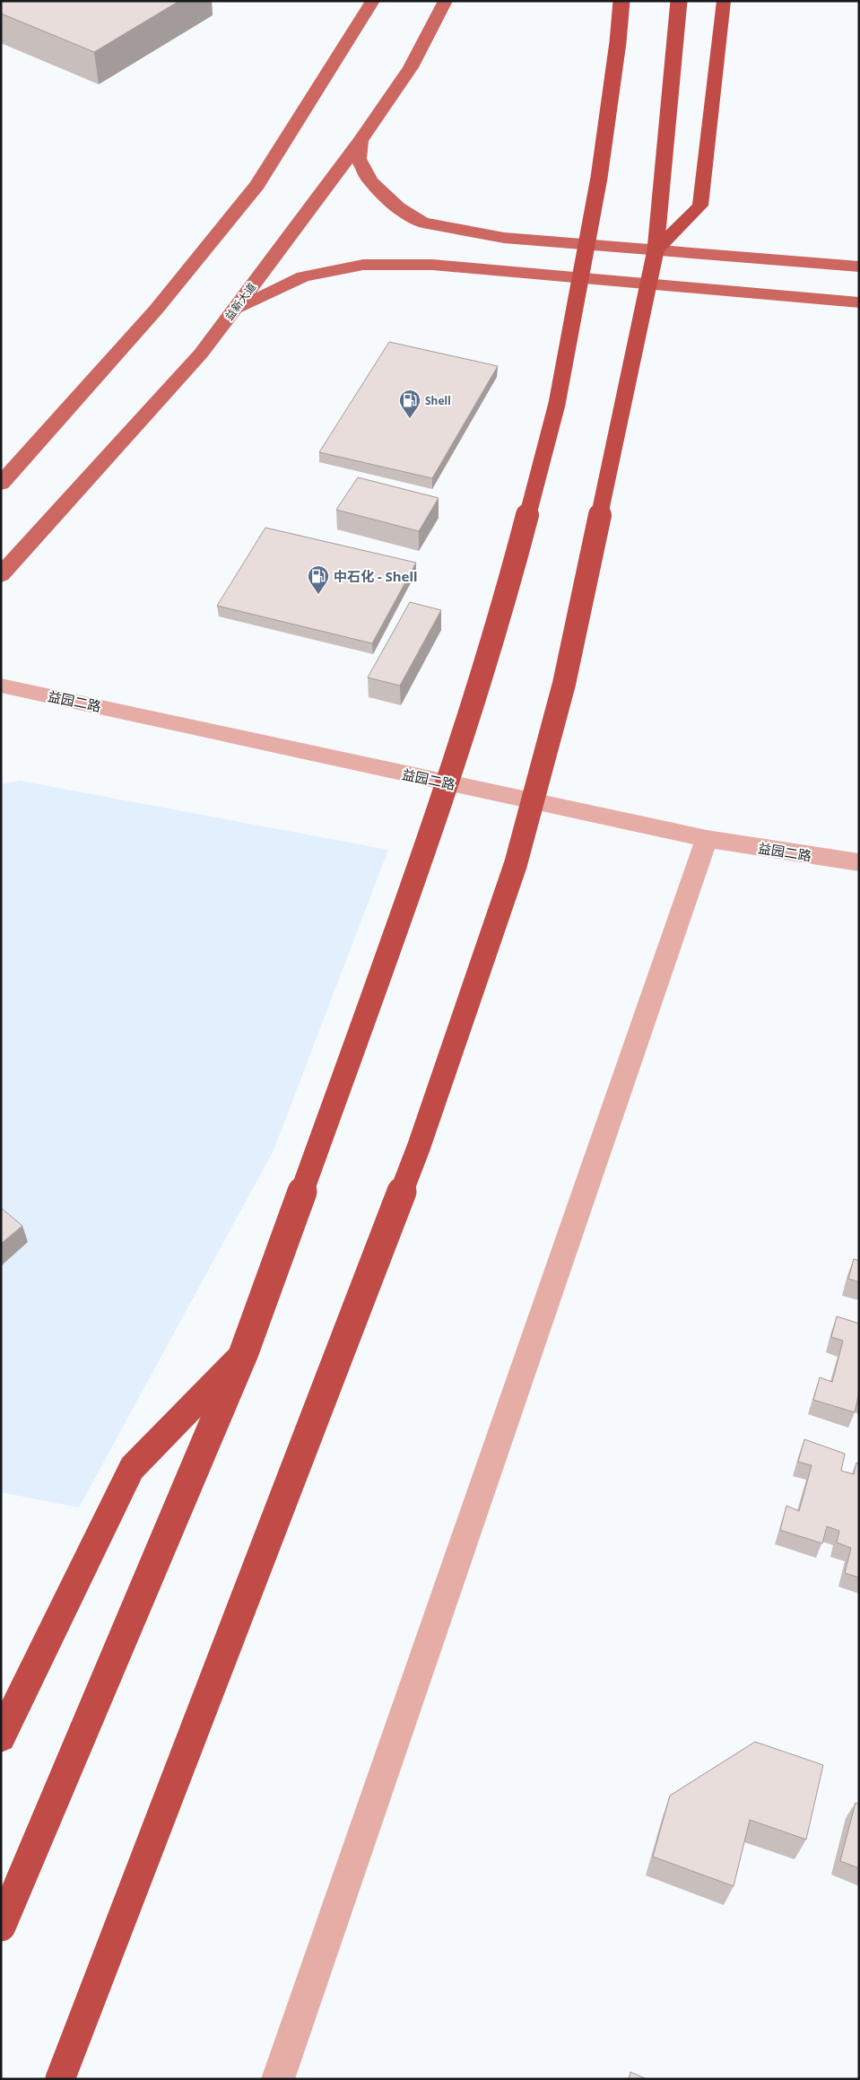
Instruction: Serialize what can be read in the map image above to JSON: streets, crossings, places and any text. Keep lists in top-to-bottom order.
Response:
{
  "streets": {
    "main road": ["益新大道"],
    "street": ["益园二路"]
  },
  "places": {
    "fuel station": ["Shell", "中石化 - Shell"]
  }
}
